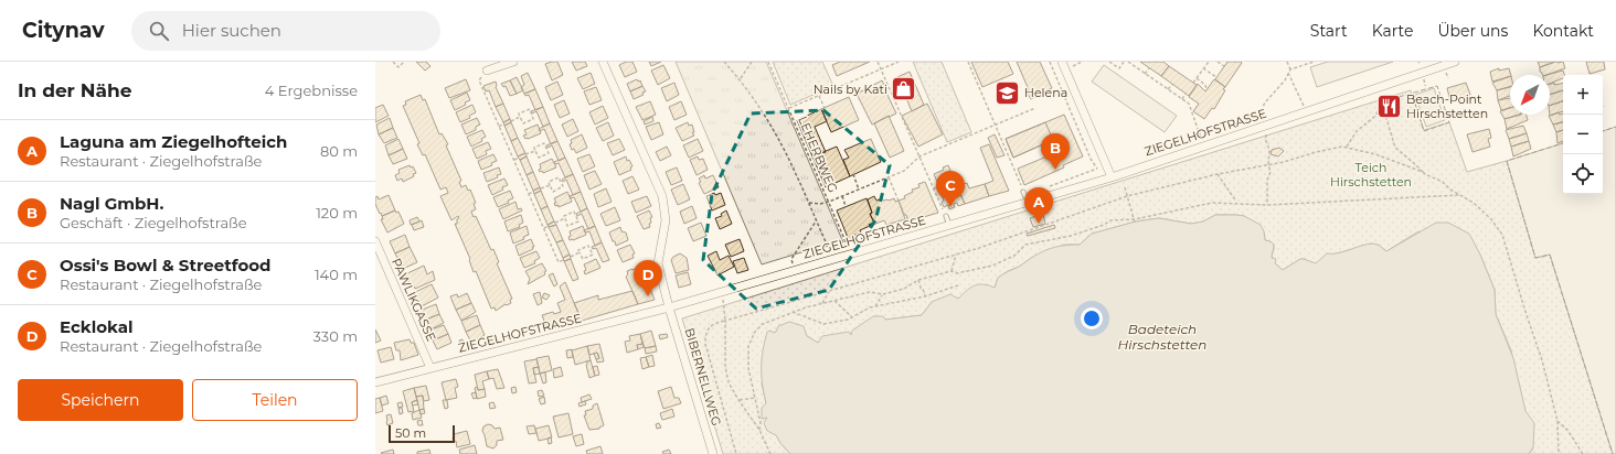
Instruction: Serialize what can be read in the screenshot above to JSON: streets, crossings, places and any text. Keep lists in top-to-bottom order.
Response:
{
  "streets": {
    "street": ["ZIEGELHOFSTRASSE", "PAWLIKGASSE", "BIBERNELLWEG"],
    "path": ["LEHERBWEG"]
  },
  "crossings": [
    ["ZIEGELHOFSTRASSE", "LEHERBWEG"],
    ["ZIEGELHOFSTRASSE", "PAWLIKGASSE"],
    ["ZIEGELHOFSTRASSE", "BIBERNELLWEG"]
  ],
  "water": ["Badeteich Hirschstetten"],
  "parks": ["Teich Hirschstetten"],
  "places": {
    "shop": ["Nails by Kati"],
    "school or university": ["Helena"],
    "restaurant": ["Beach-Point Hirschstetten"]
  },
  "scale_bar": "50 m",
  "north": "bottom left",
  "page": {
    "header": "Citynav",
    "search": "Hier suchen",
    "nav": [
      "Start",
      "Karte",
      "Über uns",
      "Kontakt"
    ],
    "heading": ["In der Nähe", "4 Ergebnisse"],
    "map_buttons": ["+", "−"],
    "list": [
      {
        "mark": "A",
        "name": "Laguna am Ziegelhofteich",
        "note": "Restaurant · Ziegelhofstraße",
        "value": "80 m"
      },
      {
        "mark": "B",
        "name": "Nagl GmbH.",
        "note": "Geschäft · Ziegelhofstraße",
        "value": "120 m"
      },
      {
        "mark": "C",
        "name": "Ossi's Bowl & Streetfood",
        "note": "Restaurant · Ziegelhofstraße",
        "value": "140 m"
      },
      {
        "mark": "D",
        "name": "Ecklokal",
        "note": "Restaurant · Ziegelhofstraße",
        "value": "330 m"
      }
    ],
    "pins": [
      "B",
      "C",
      "A",
      "D"
    ],
    "buttons": ["Speichern", "Teilen"],
    "scale": "50 m"
  }
}
